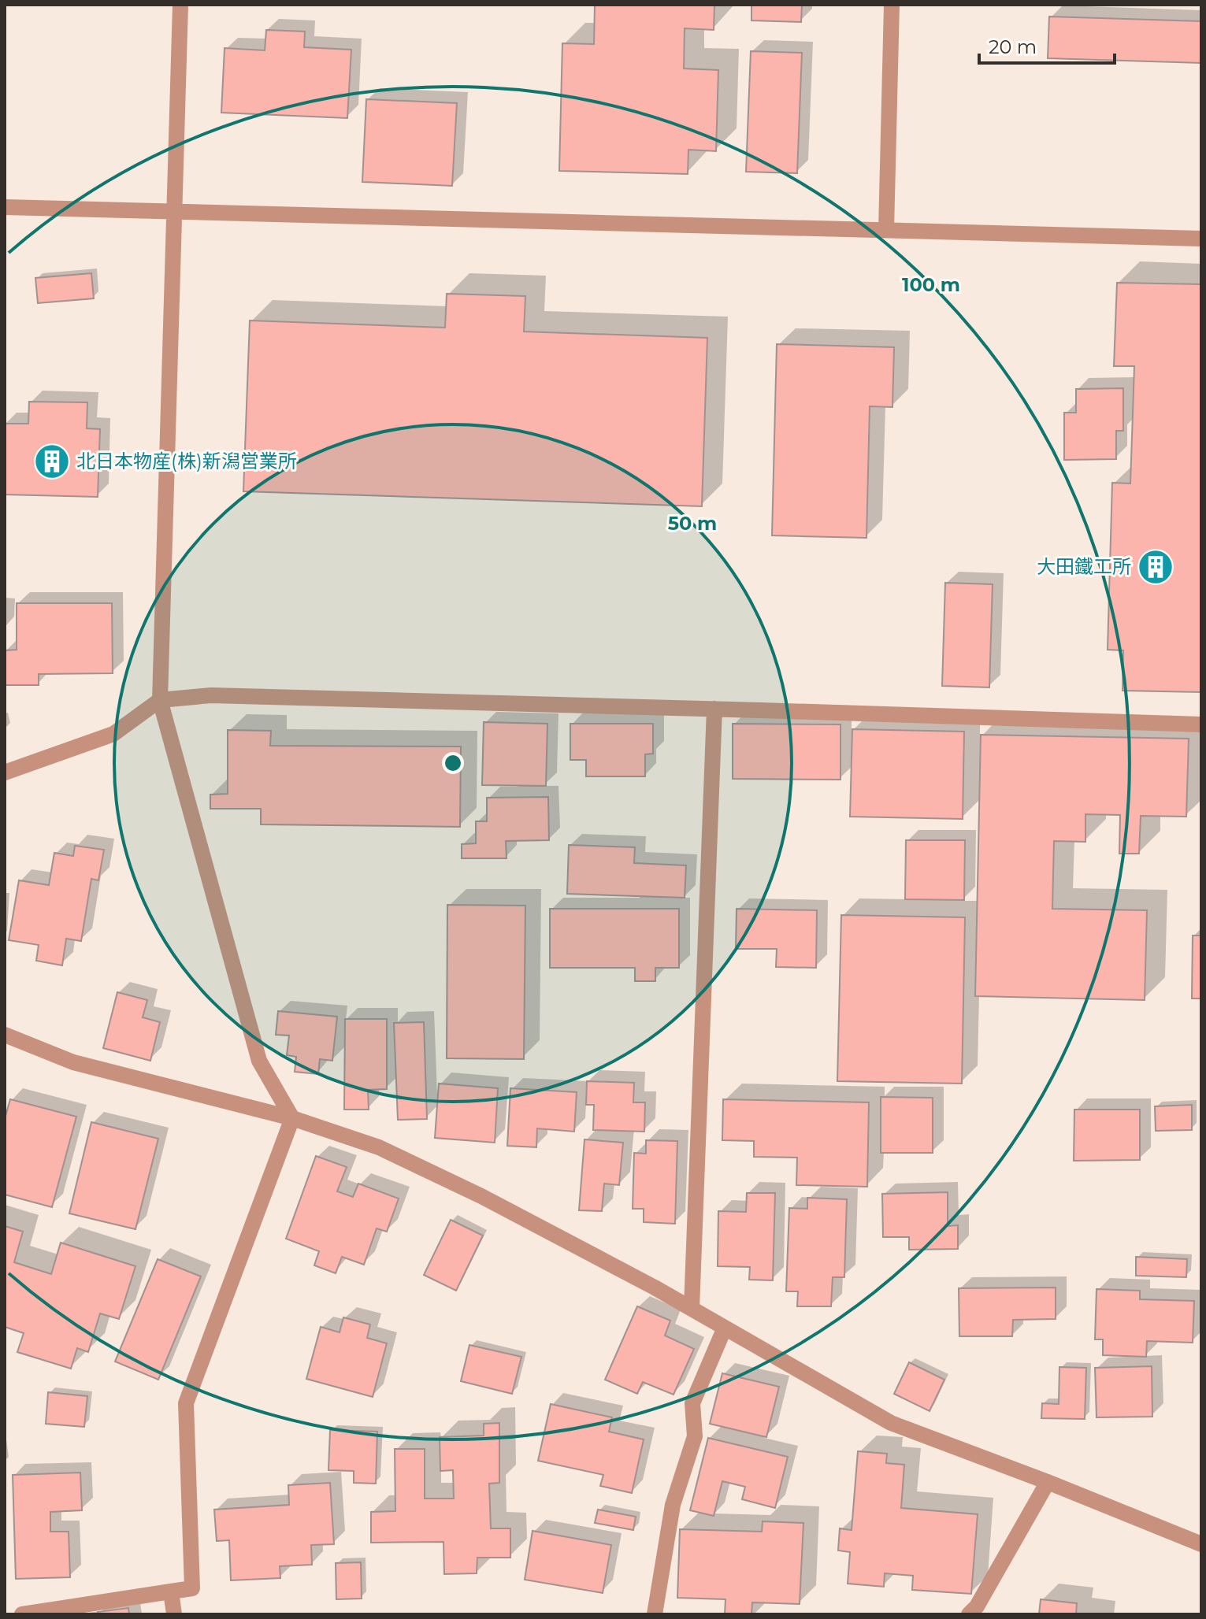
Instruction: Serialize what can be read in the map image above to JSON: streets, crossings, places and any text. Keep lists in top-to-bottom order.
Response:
{
  "places": {
    "building": ["北日本物産(株)新潟営業所", "大田鐵工所"]
  },
  "scale_bar": "20 m",
  "rings": ["100 m", "50 m"]
}
